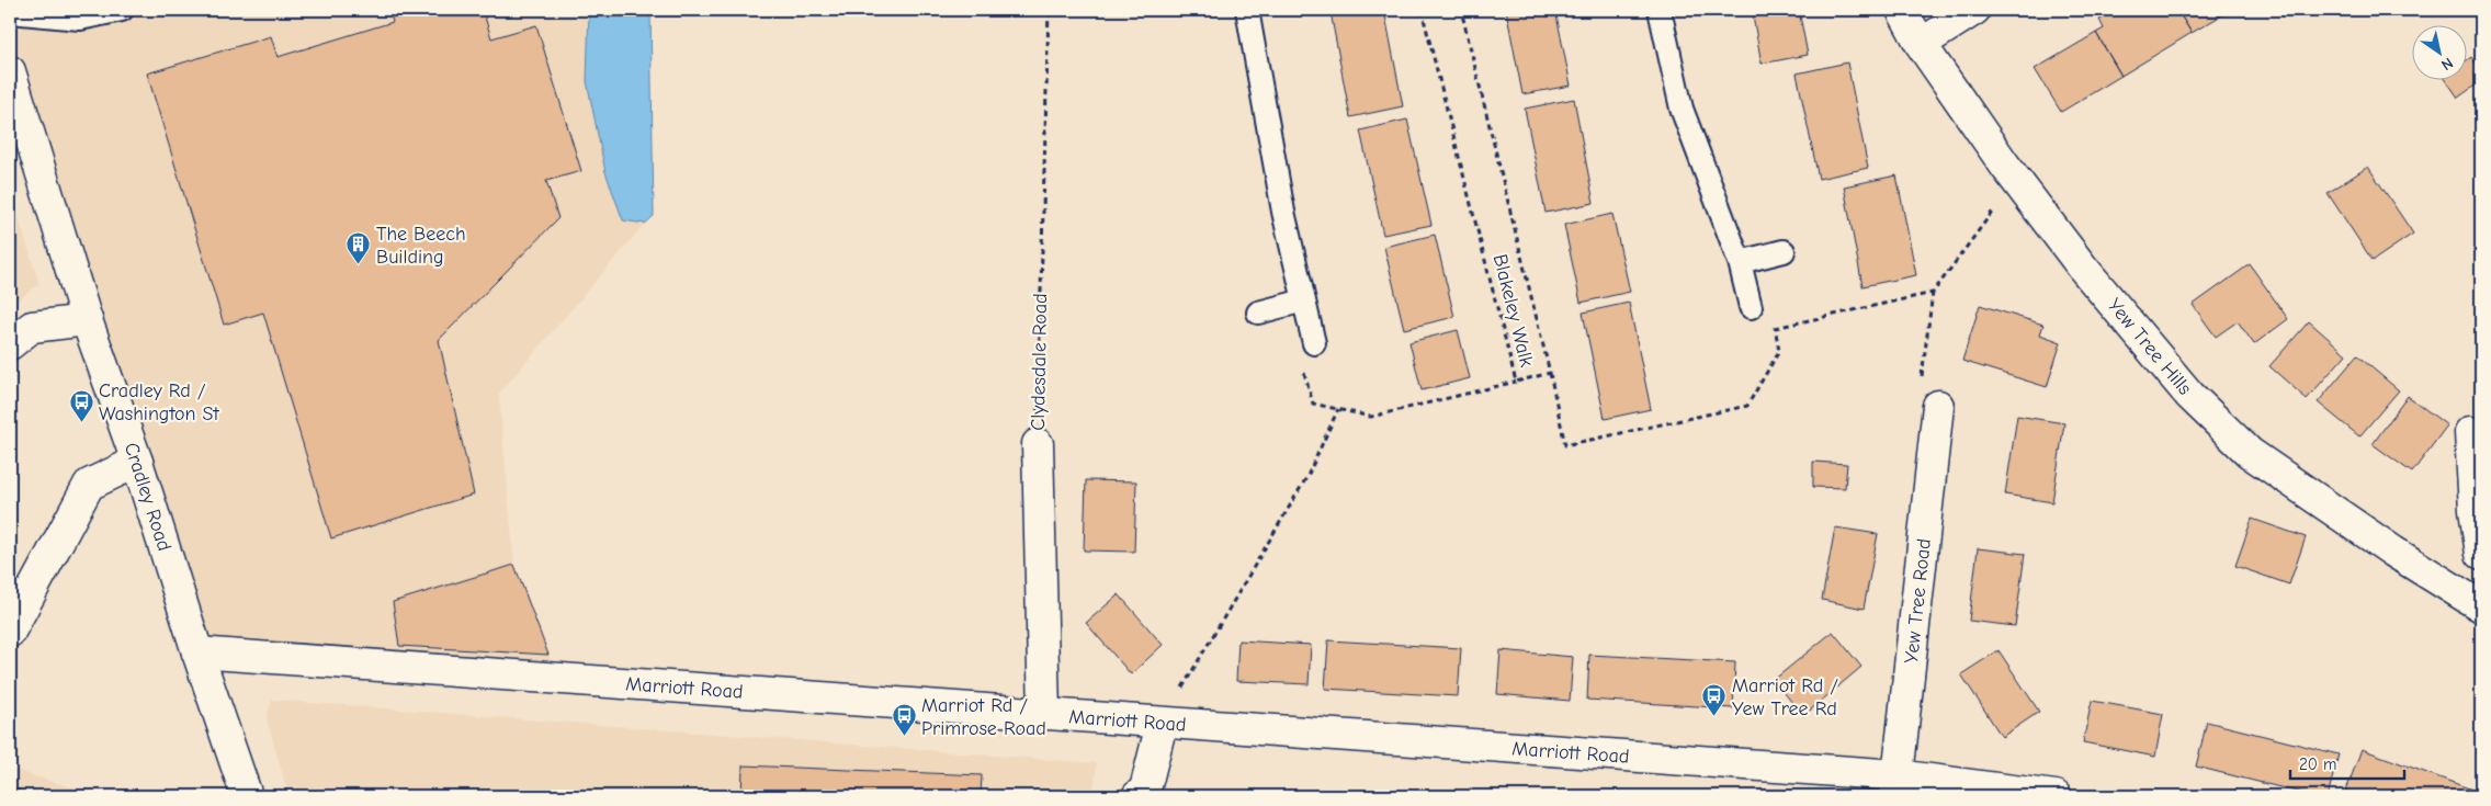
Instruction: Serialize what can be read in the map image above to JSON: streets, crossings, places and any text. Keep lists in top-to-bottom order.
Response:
{
  "streets": {
    "street": [
      "Yew Tree Hills",
      "Clydesdale Road",
      "Cradley Road",
      "Yew Tree Road",
      "Marriott Road"
    ],
    "path": ["Blakeley Walk"]
  },
  "crossings": [
    ["Clydesdale Road", "Marriott Road"],
    ["Cradley Road", "Marriott Road"],
    ["Yew Tree Road", "Marriott Road"]
  ],
  "places": {
    "building": ["The Beech Building"],
    "bus stop": ["Cradley Rd / Washington St", "Marriot Rd / Yew Tree Rd", "Marriot Rd / Primrose Road"]
  },
  "scale_bar": "20 m",
  "north": "bottom right"
}
